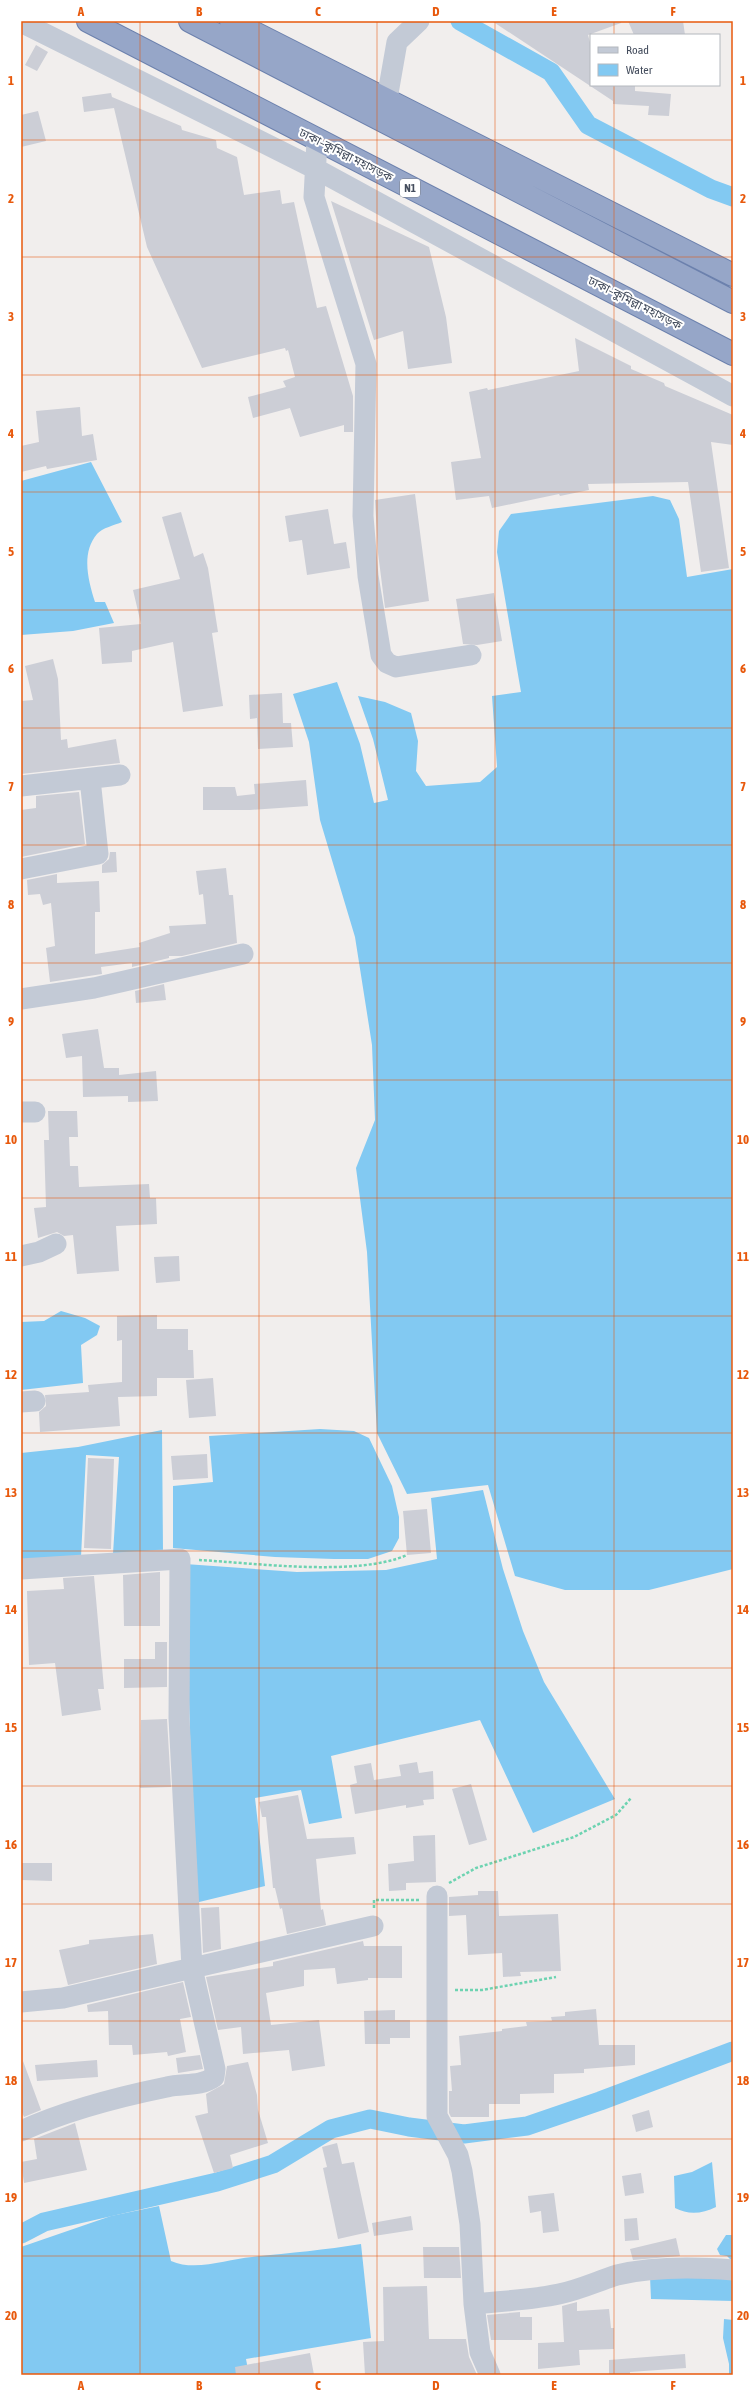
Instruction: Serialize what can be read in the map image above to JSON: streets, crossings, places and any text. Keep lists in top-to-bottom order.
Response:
{
  "streets": {
    "highway": ["ঢাকা–কুমিল্লা মহাসড়ক", "N1"]
  },
  "legend": ["Road", "Water"],
  "grid": {
    "columns": [
      "A",
      "B",
      "C",
      "D",
      "E",
      "F"
    ],
    "rows": [
      "1",
      "2",
      "3",
      "4",
      "5",
      "6",
      "7",
      "8",
      "9",
      "10",
      "11",
      "12",
      "13",
      "14",
      "15",
      "16",
      "17",
      "18",
      "19",
      "20"
    ]
  }
}
